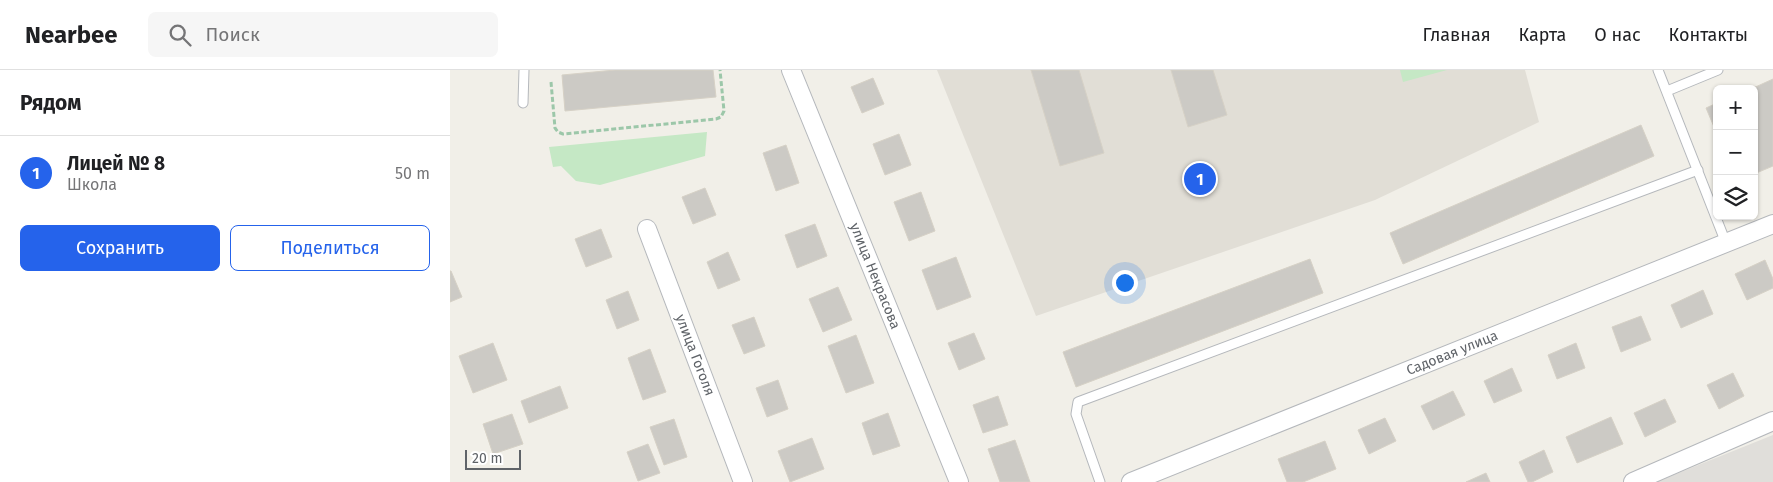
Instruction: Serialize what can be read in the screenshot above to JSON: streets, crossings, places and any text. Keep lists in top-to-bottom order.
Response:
{
  "streets": {
    "street": ["улица Некрасова", "Садовая улица", "улица Гоголя"]
  },
  "scale_bar": "20 m",
  "page": {
    "header": "Nearbee",
    "search": "Поиск",
    "nav": [
      "Главная",
      "Карта",
      "О нас",
      "Контакты"
    ],
    "heading": "Рядом",
    "map_buttons": ["+", "−"],
    "list": [
      {
        "mark": "1",
        "name": "Лицей № 8",
        "note": "Школа",
        "value": "50 m"
      }
    ],
    "pins": "1",
    "buttons": ["Сохранить", "Поделиться"],
    "scale": "20 m"
  }
}
